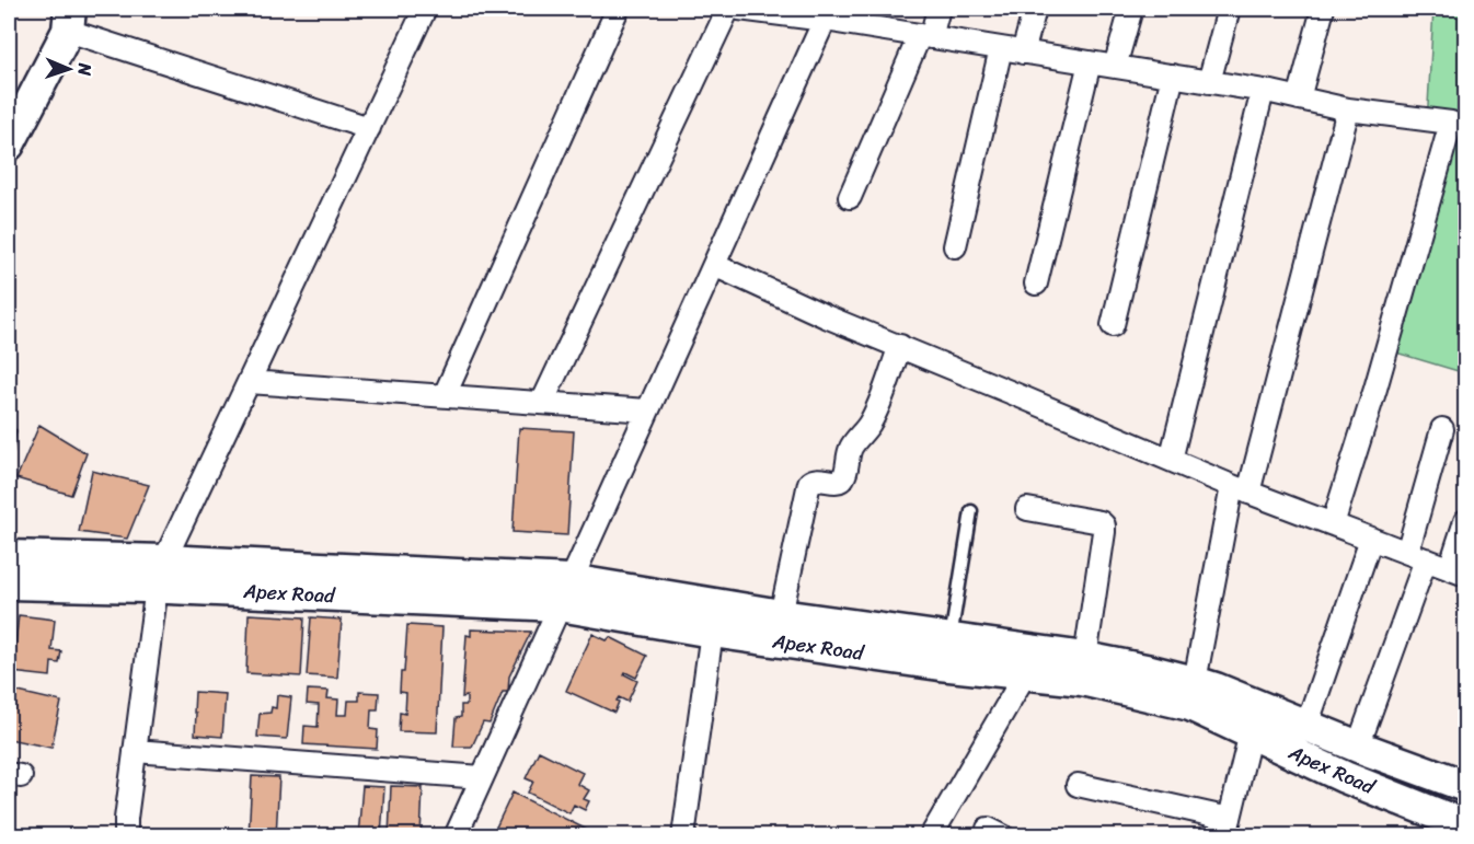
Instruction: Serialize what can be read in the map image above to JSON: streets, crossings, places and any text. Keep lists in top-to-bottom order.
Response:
{
  "streets": {
    "street": ["Apex Road"]
  },
  "north": "right"
}
